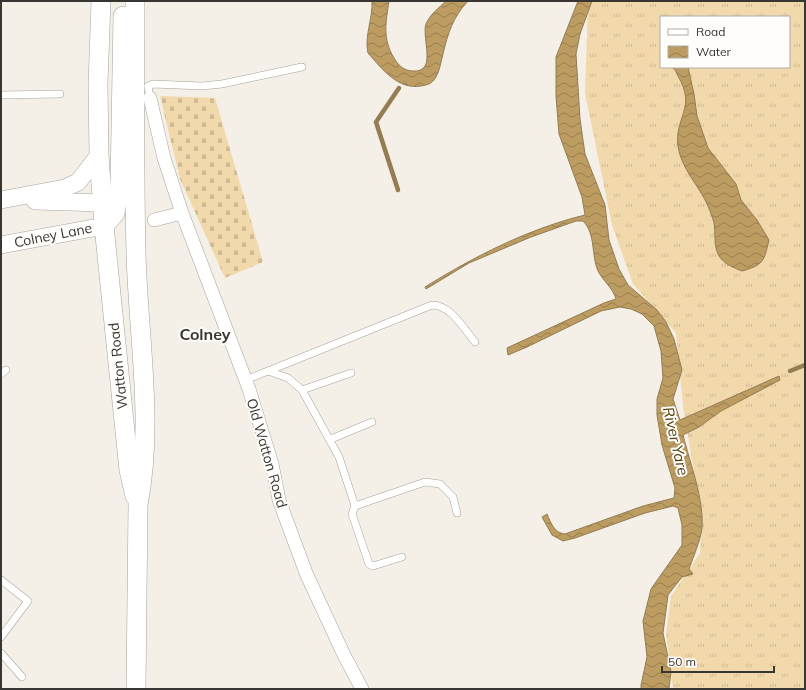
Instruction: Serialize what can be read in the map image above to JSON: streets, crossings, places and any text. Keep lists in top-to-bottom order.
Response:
{
  "streets": {
    "main road": ["Watton Road"],
    "street": ["Colney Lane", "Old Watton Road"]
  },
  "crossings": [
    ["Colney Lane", "Watton Road"]
  ],
  "districts": ["Colney"],
  "water": ["River Yare"],
  "legend": ["Road", "Water"],
  "scale_bar": "50 m"
}
